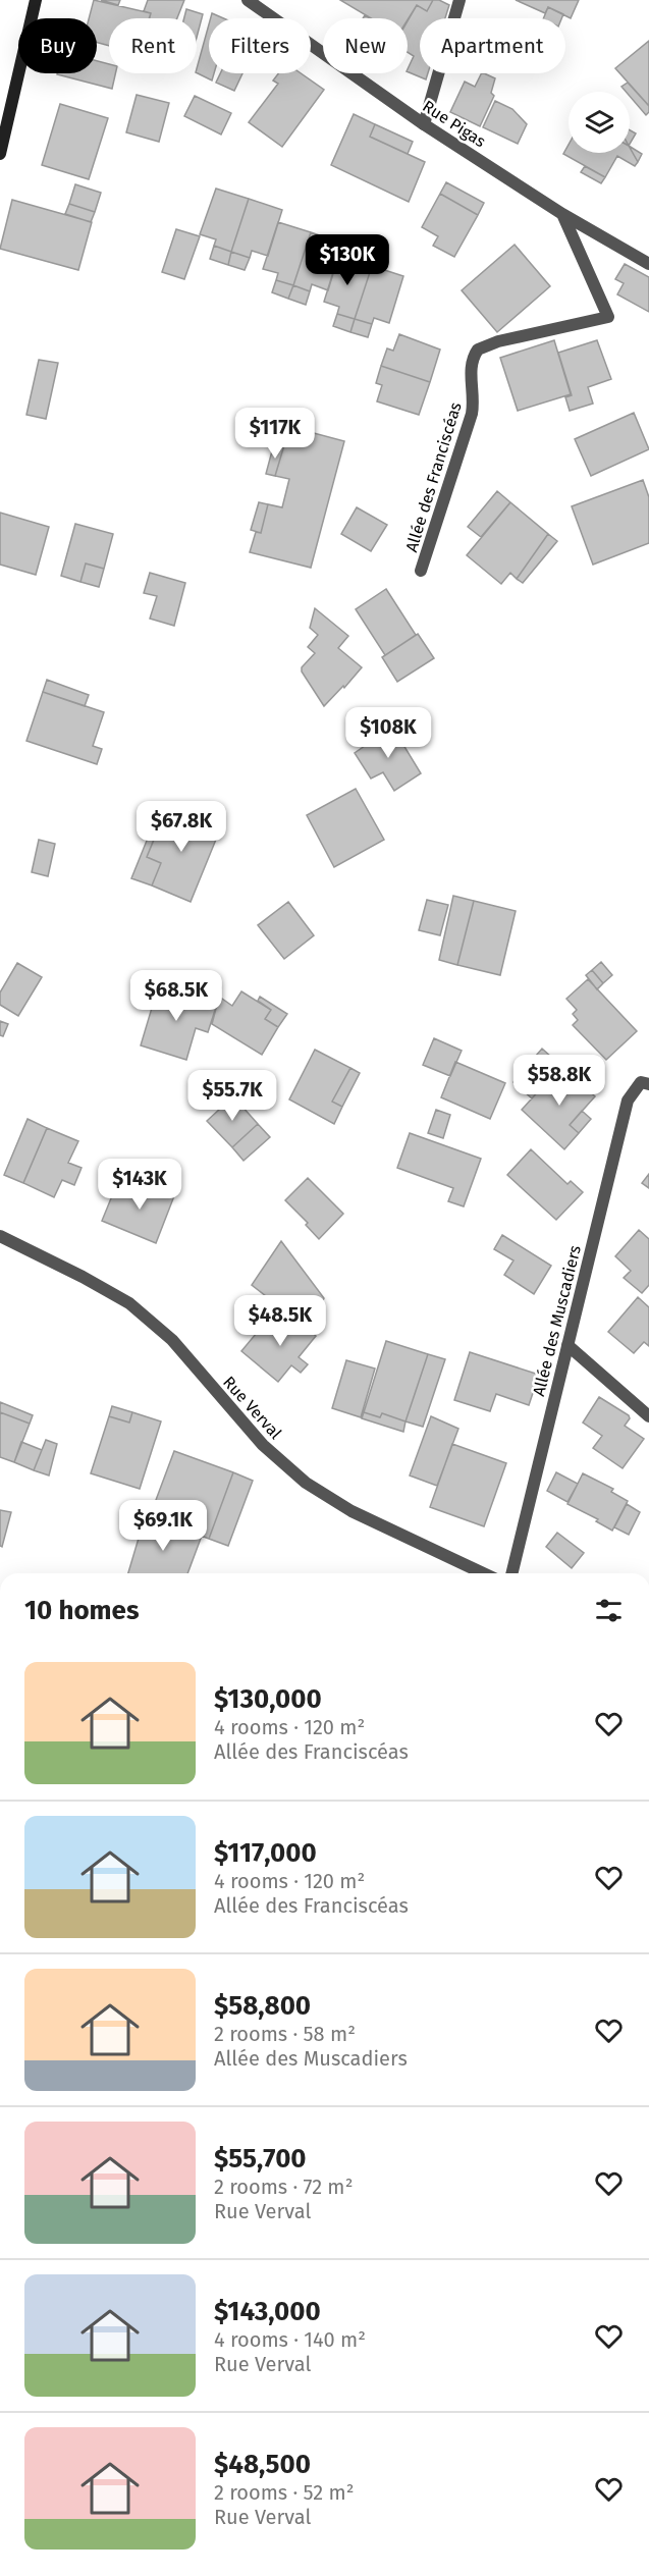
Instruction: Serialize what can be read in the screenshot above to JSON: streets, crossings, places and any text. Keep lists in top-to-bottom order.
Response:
{
  "streets": {
    "street": [
      "Rue Pigas",
      "Allée des Franciscéas",
      "Allée des Muscadiers",
      "Rue Verval"
    ]
  },
  "crossings": [
    ["Rue Pigas", "Allée des Franciscéas"]
  ],
  "page": {
    "chip": [
      "Buy",
      "Rent",
      "Filters",
      "New",
      "Apartment"
    ],
    "price": [
      "$130K",
      "$117K",
      "$108K",
      "$67.8K",
      "$68.5K",
      "$58.8K",
      "$55.7K",
      "$143K",
      "$48.5K",
      "$69.1K"
    ],
    "heading": "10 homes",
    "list": [
      {
        "name": "$130,000",
        "note": "4 rooms · 120 m² · Allée des Franciscéas"
      },
      {
        "name": "$117,000",
        "note": "4 rooms · 120 m² · Allée des Franciscéas"
      },
      {
        "name": "$58,800",
        "note": "2 rooms · 58 m² · Allée des Muscadiers"
      },
      {
        "name": "$55,700",
        "note": "2 rooms · 72 m² · Rue Verval"
      },
      {
        "name": "$143,000",
        "note": "4 rooms · 140 m² · Rue Verval"
      },
      {
        "name": "$48,500",
        "note": "2 rooms · 52 m² · Rue Verval"
      }
    ]
  }
}
